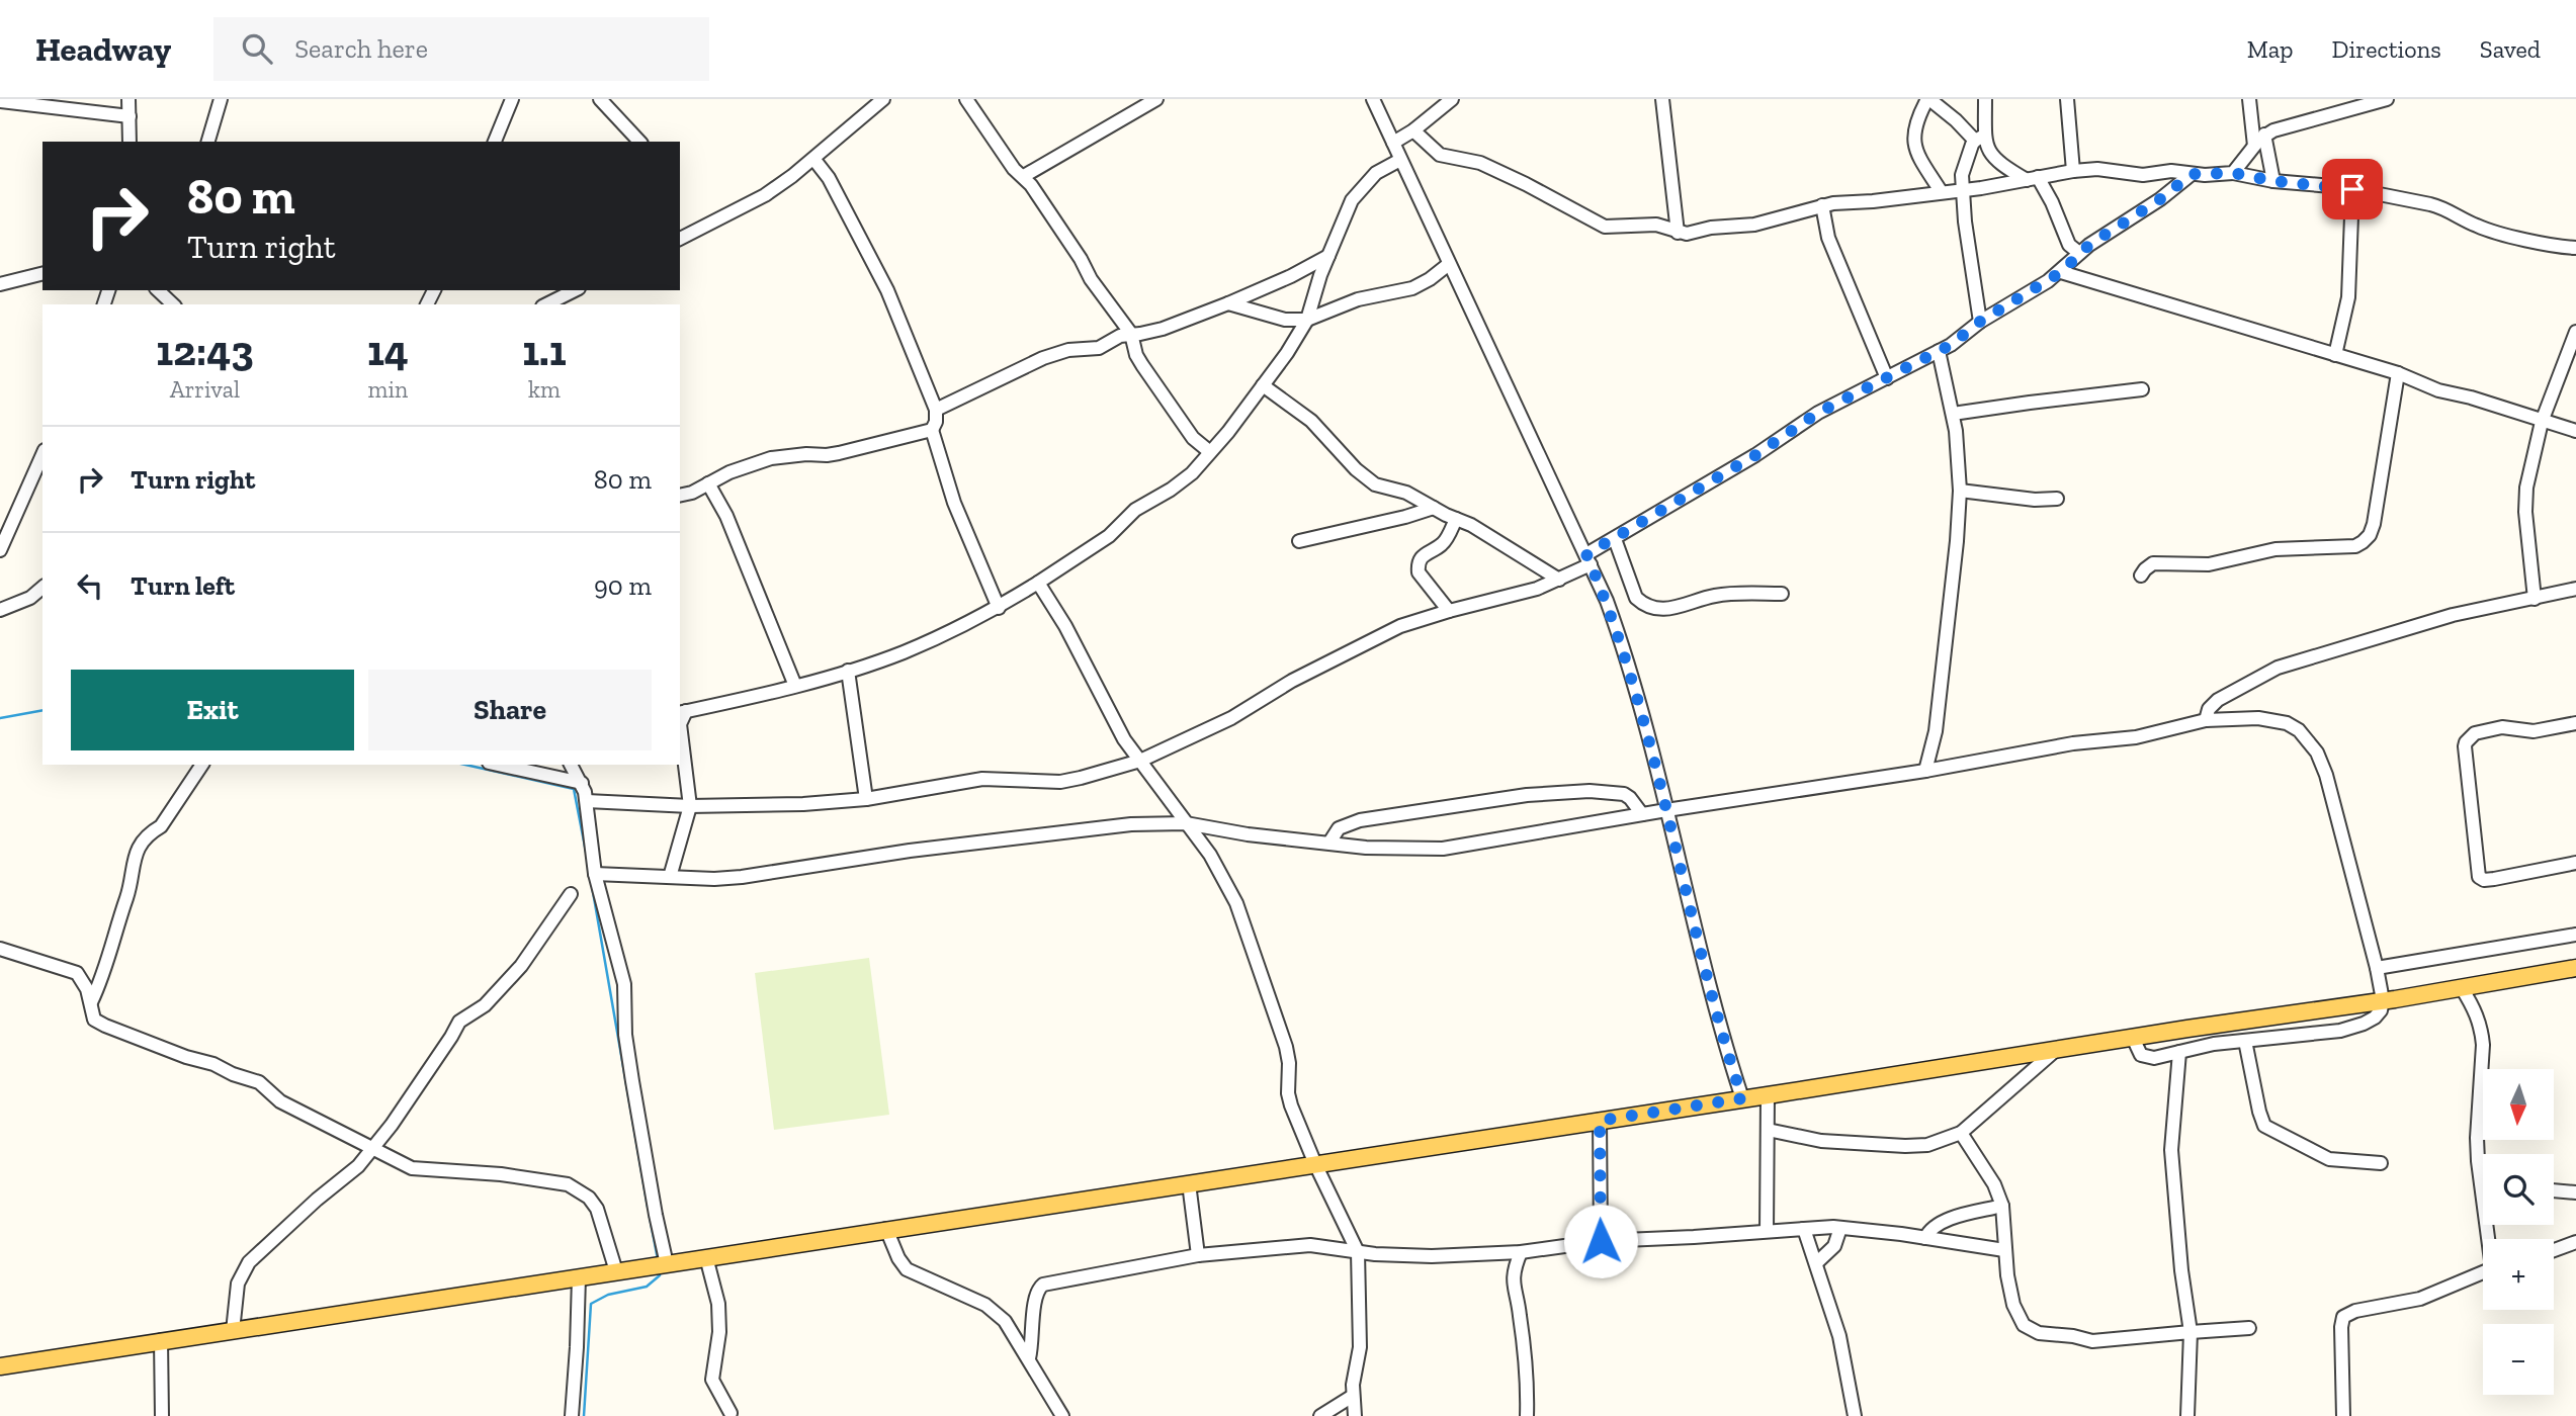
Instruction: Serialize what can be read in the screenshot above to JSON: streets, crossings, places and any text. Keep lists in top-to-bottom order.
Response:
{
  "north": "bottom",
  "page": {
    "header": "Headway",
    "search": "Search here",
    "nav": ["Map", "Directions", "Saved"],
    "turn": ["80 m", "Turn right"],
    "eta": [
      "12:43",
      "Arrival",
      "14",
      "min",
      "1.1",
      "km"
    ],
    "list": [
      {
        "name": "Turn right",
        "value": "80 m"
      },
      {
        "name": "Turn left",
        "value": "90 m"
      }
    ],
    "buttons": ["Exit", "Share"],
    "map_buttons": ["+", "−"]
  }
}
